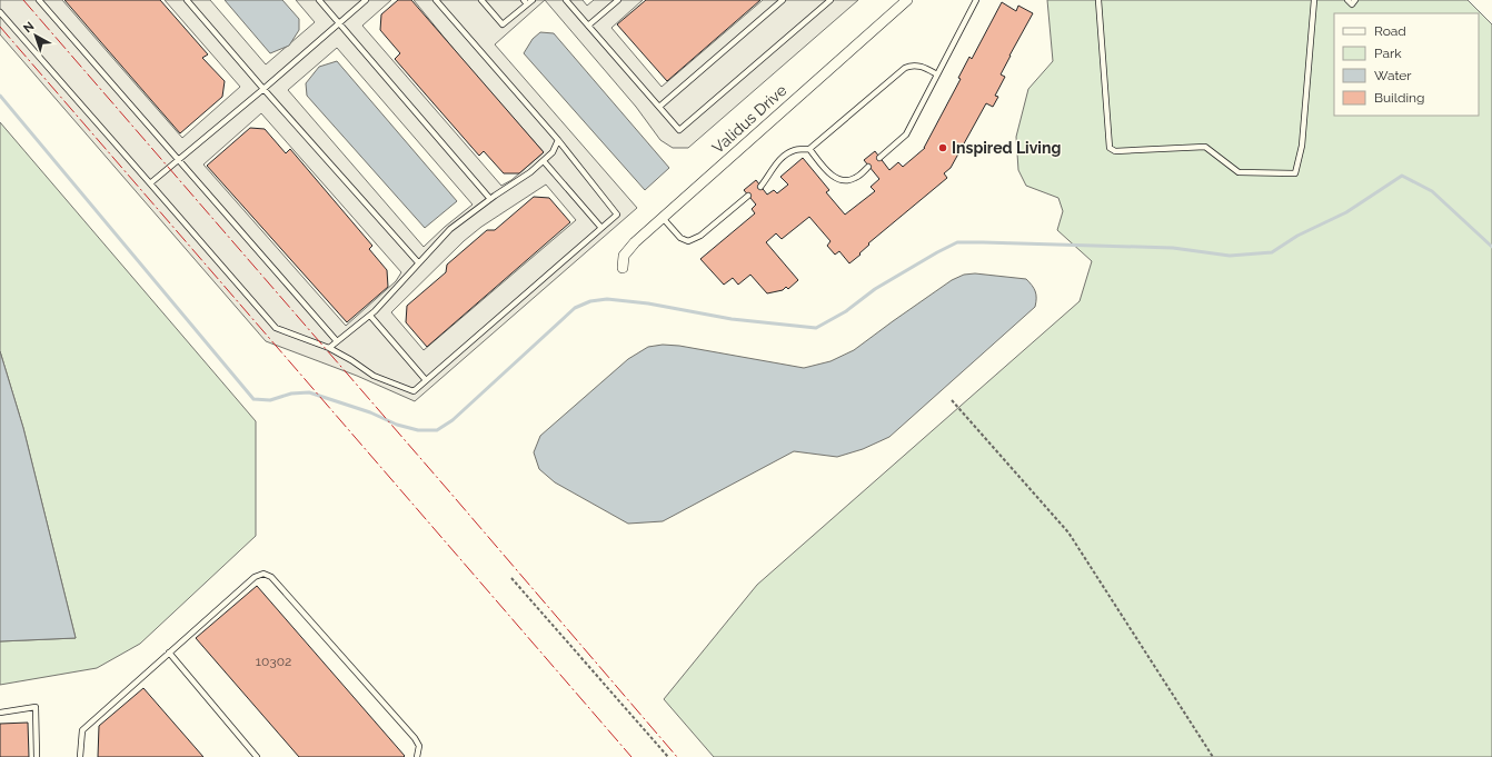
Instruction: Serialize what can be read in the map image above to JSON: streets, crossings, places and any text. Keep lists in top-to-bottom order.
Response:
{
  "streets": {
    "street": ["Validus Drive"]
  },
  "places": ["Inspired Living"],
  "house_numbers": ["10302"],
  "legend": [
    "Road",
    "Park",
    "Water",
    "Building"
  ],
  "north": "top left"
}
